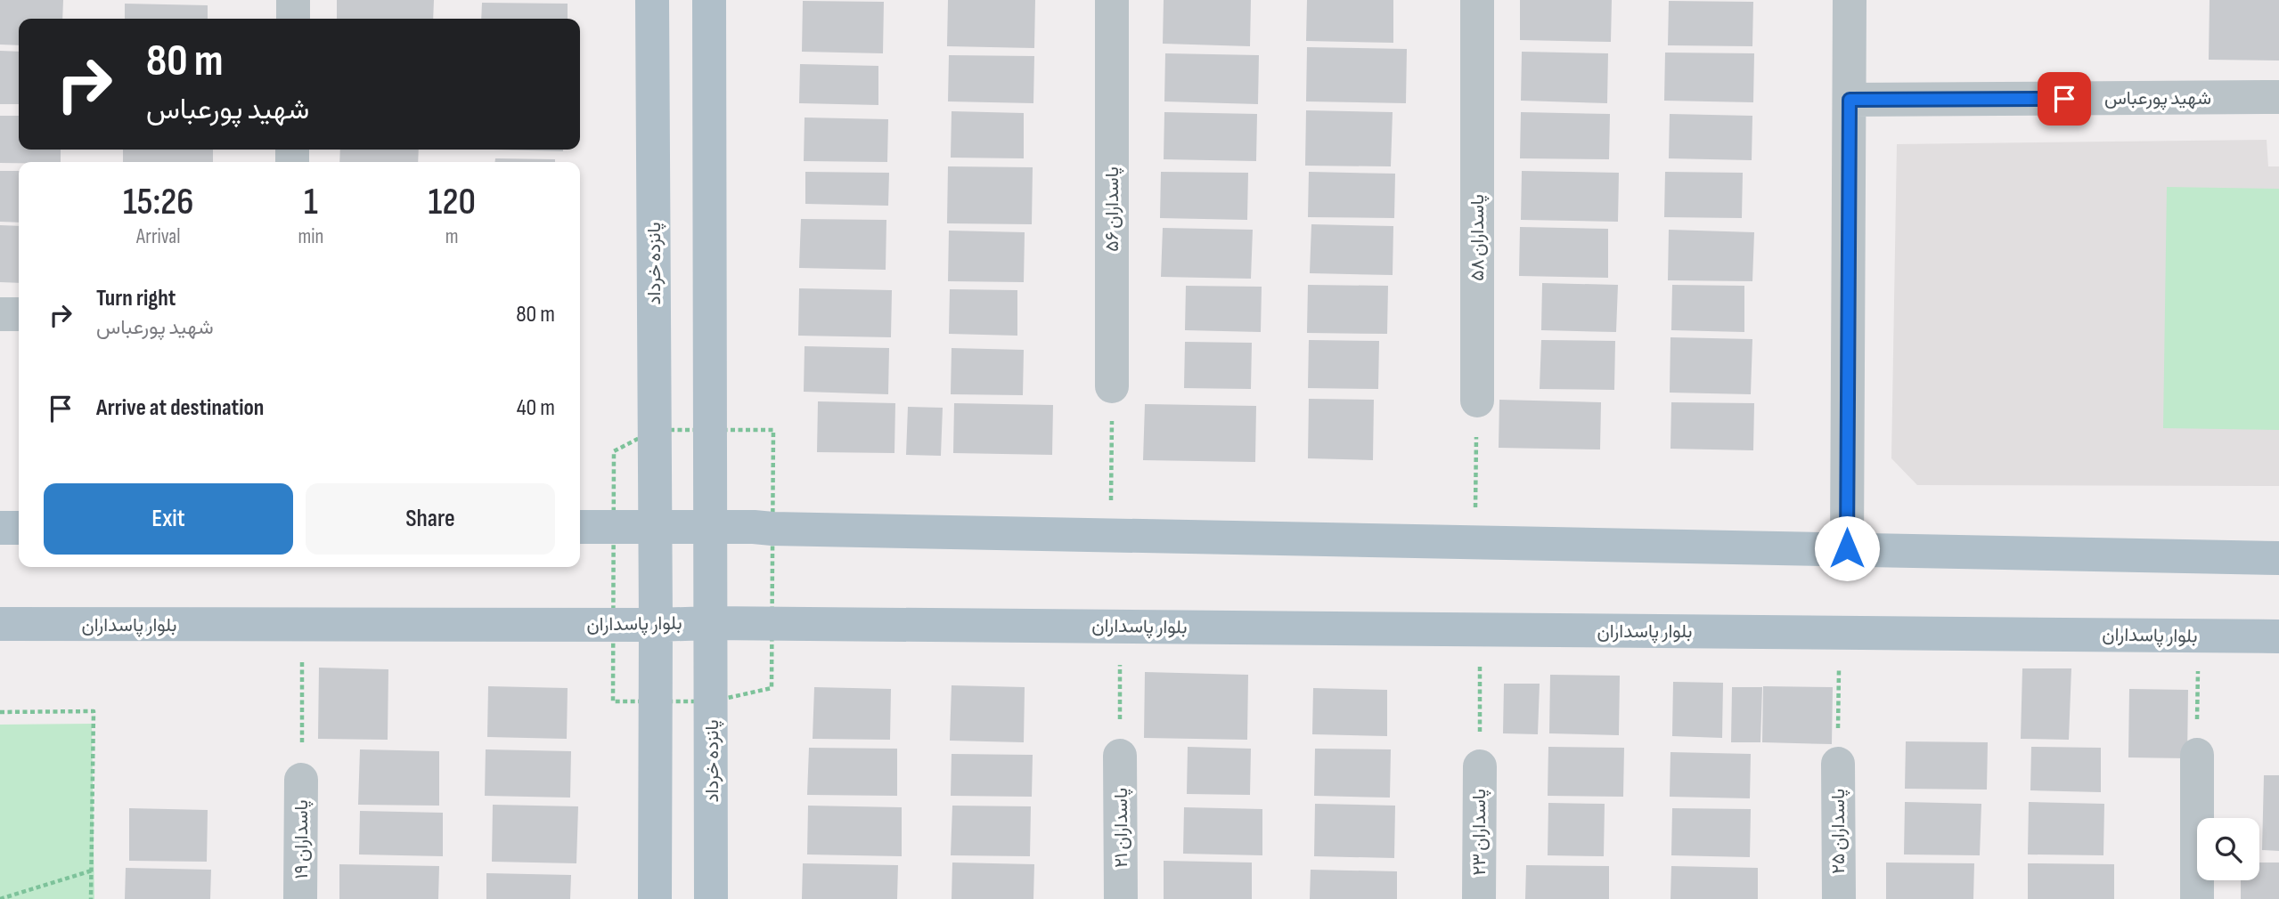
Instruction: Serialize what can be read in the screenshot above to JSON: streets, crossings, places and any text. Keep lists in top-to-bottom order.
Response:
{
  "streets": {
    "main road": ["پانزده خرداد", "بلوار پاسداران"],
    "street": [
      "شهید پورعباس",
      "پاسداران ۵۶",
      "پاسداران ۵۸",
      "پاسداران ۲۱",
      "پاسداران ۲۵",
      "پاسداران ۲۳",
      "پاسداران ۱۹"
    ]
  },
  "crossings": [
    ["پانزده خرداد", "بلوار پاسداران"]
  ],
  "page": {
    "turn": ["80 m", "شهید پورعباس"],
    "eta": [
      "15:26",
      "Arrival",
      "1",
      "min",
      "120",
      "m"
    ],
    "list": [
      {
        "name": "Turn right",
        "note": "شهید پورعباس",
        "value": "80 m"
      },
      {
        "name": "Arrive at destination",
        "value": "40 m"
      }
    ],
    "buttons": ["Exit", "Share"]
  }
}
